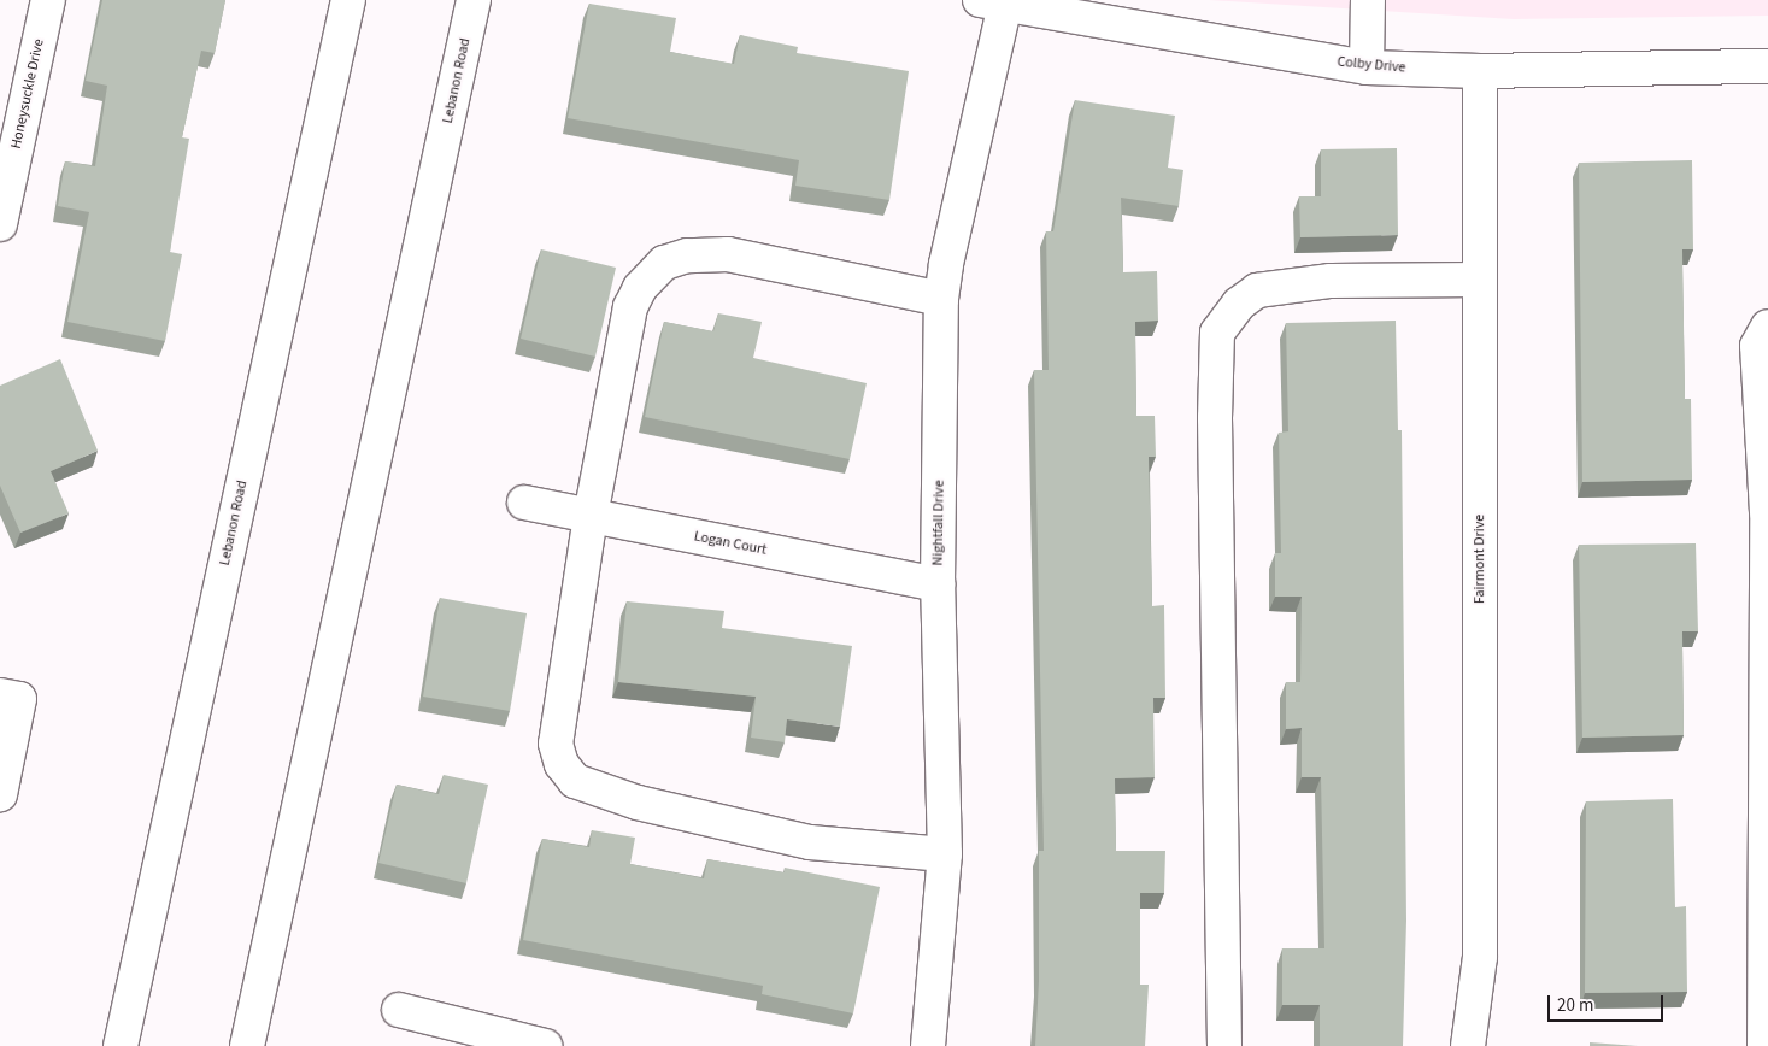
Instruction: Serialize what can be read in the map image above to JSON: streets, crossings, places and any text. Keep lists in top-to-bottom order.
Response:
{
  "streets": {
    "street": [
      "Colby Drive",
      "Lebanon Road",
      "Honeysuckle Drive",
      "Nightfall Drive",
      "Logan Court",
      "Fairmont Drive"
    ]
  },
  "crossings": [
    ["Colby Drive", "Nightfall Drive"],
    ["Colby Drive", "Fairmont Drive"],
    ["Nightfall Drive", "Logan Court"]
  ],
  "scale_bar": "20 m"
}
